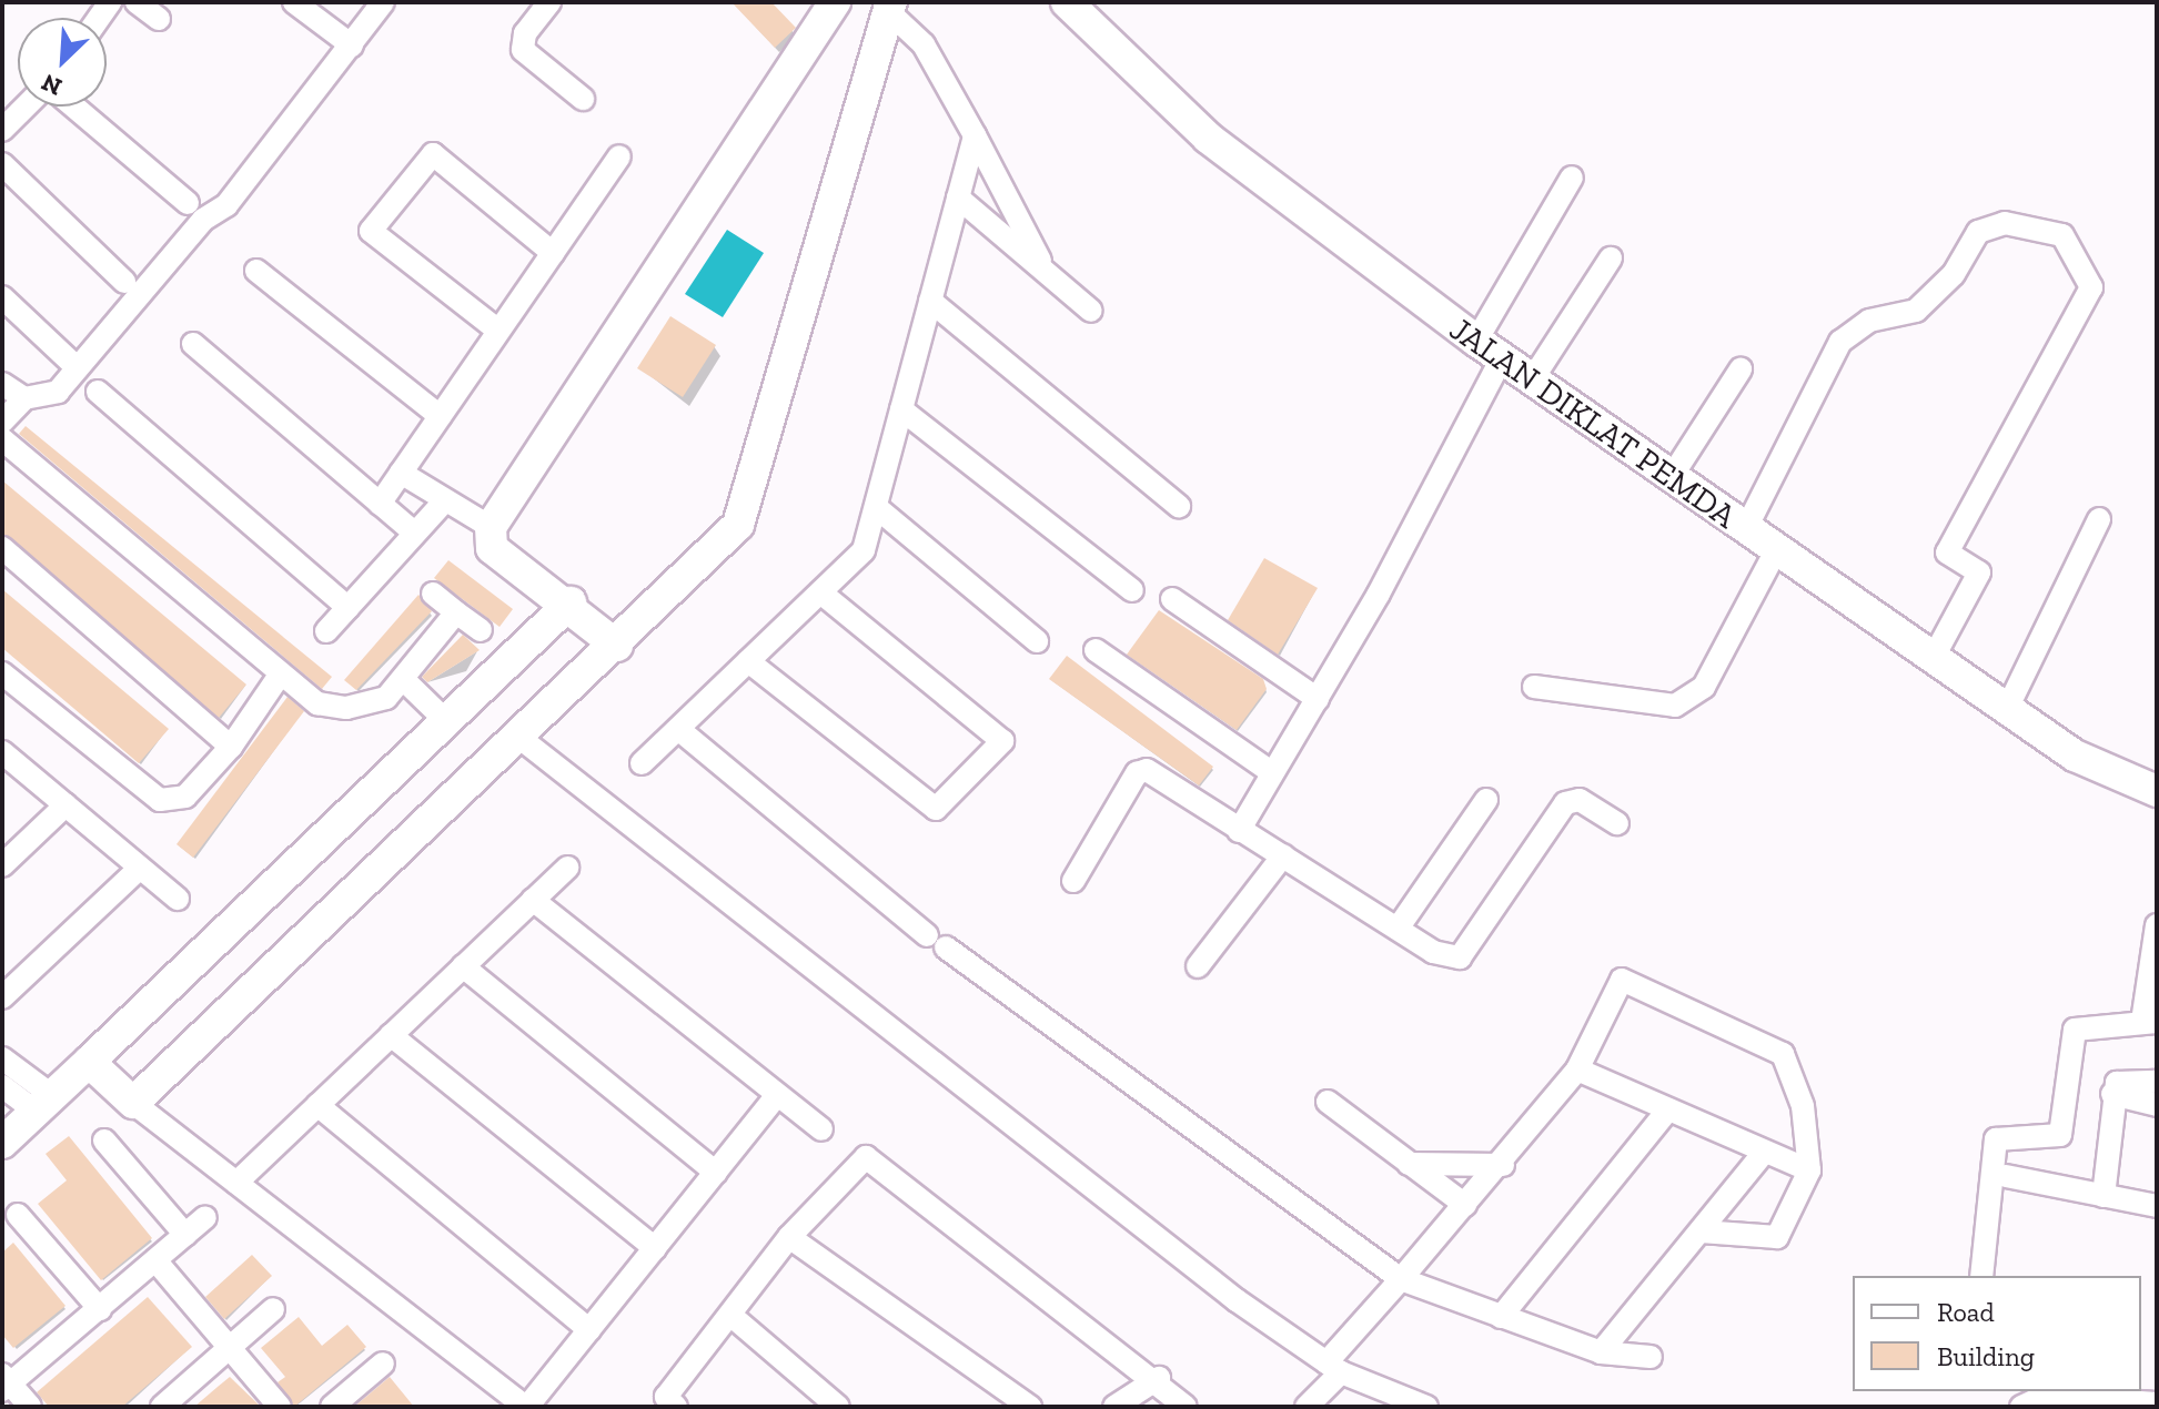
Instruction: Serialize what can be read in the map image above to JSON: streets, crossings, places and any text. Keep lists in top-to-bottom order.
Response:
{
  "streets": {
    "street": ["JALAN DIKLAT PEMDA"]
  },
  "legend": ["Road", "Building"],
  "north": "bottom left"
}
